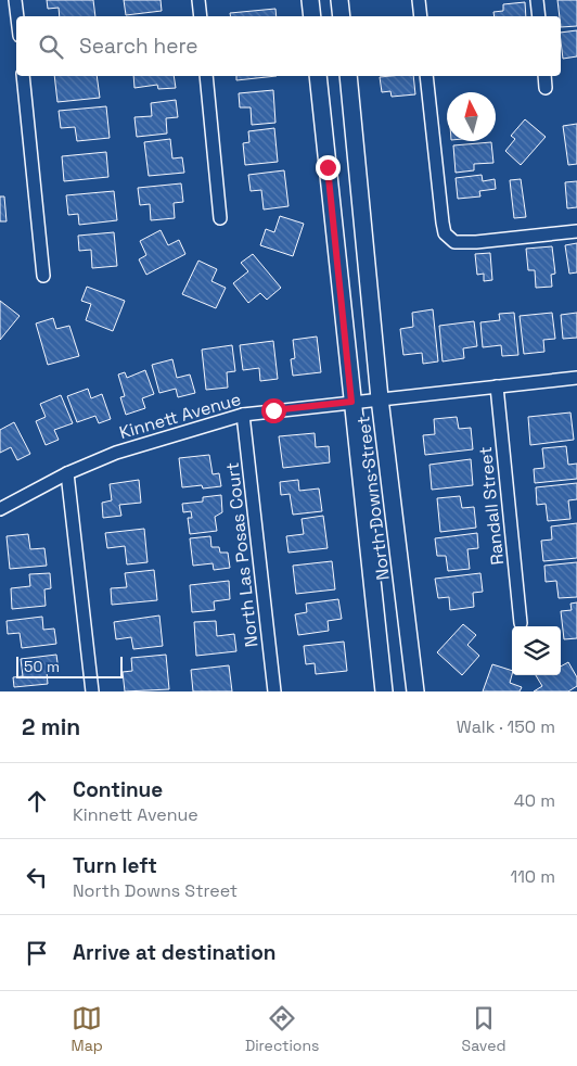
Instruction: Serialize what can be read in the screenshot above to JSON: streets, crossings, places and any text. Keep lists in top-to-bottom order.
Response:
{
  "streets": {
    "street": [
      "Kinnett Avenue",
      "North Downs Street",
      "Randall Street",
      "North Las Posas Court"
    ]
  },
  "crossings": [
    ["Kinnett Avenue", "North Downs Street"],
    ["Kinnett Avenue", "Randall Street"],
    ["Kinnett Avenue", "North Las Posas Court"]
  ],
  "scale_bar": "50 m",
  "north": "top",
  "page": {
    "search": "Search here",
    "scale": "50 m",
    "heading": ["2 min", "Walk · 150 m"],
    "list": [
      ["Continue", "Kinnett Avenue", "40 m"],
      ["Turn left", "North Downs Street", "110 m"],
      "Arrive at destination"
    ],
    "nav": ["Map", "Directions", "Saved"]
  }
}
